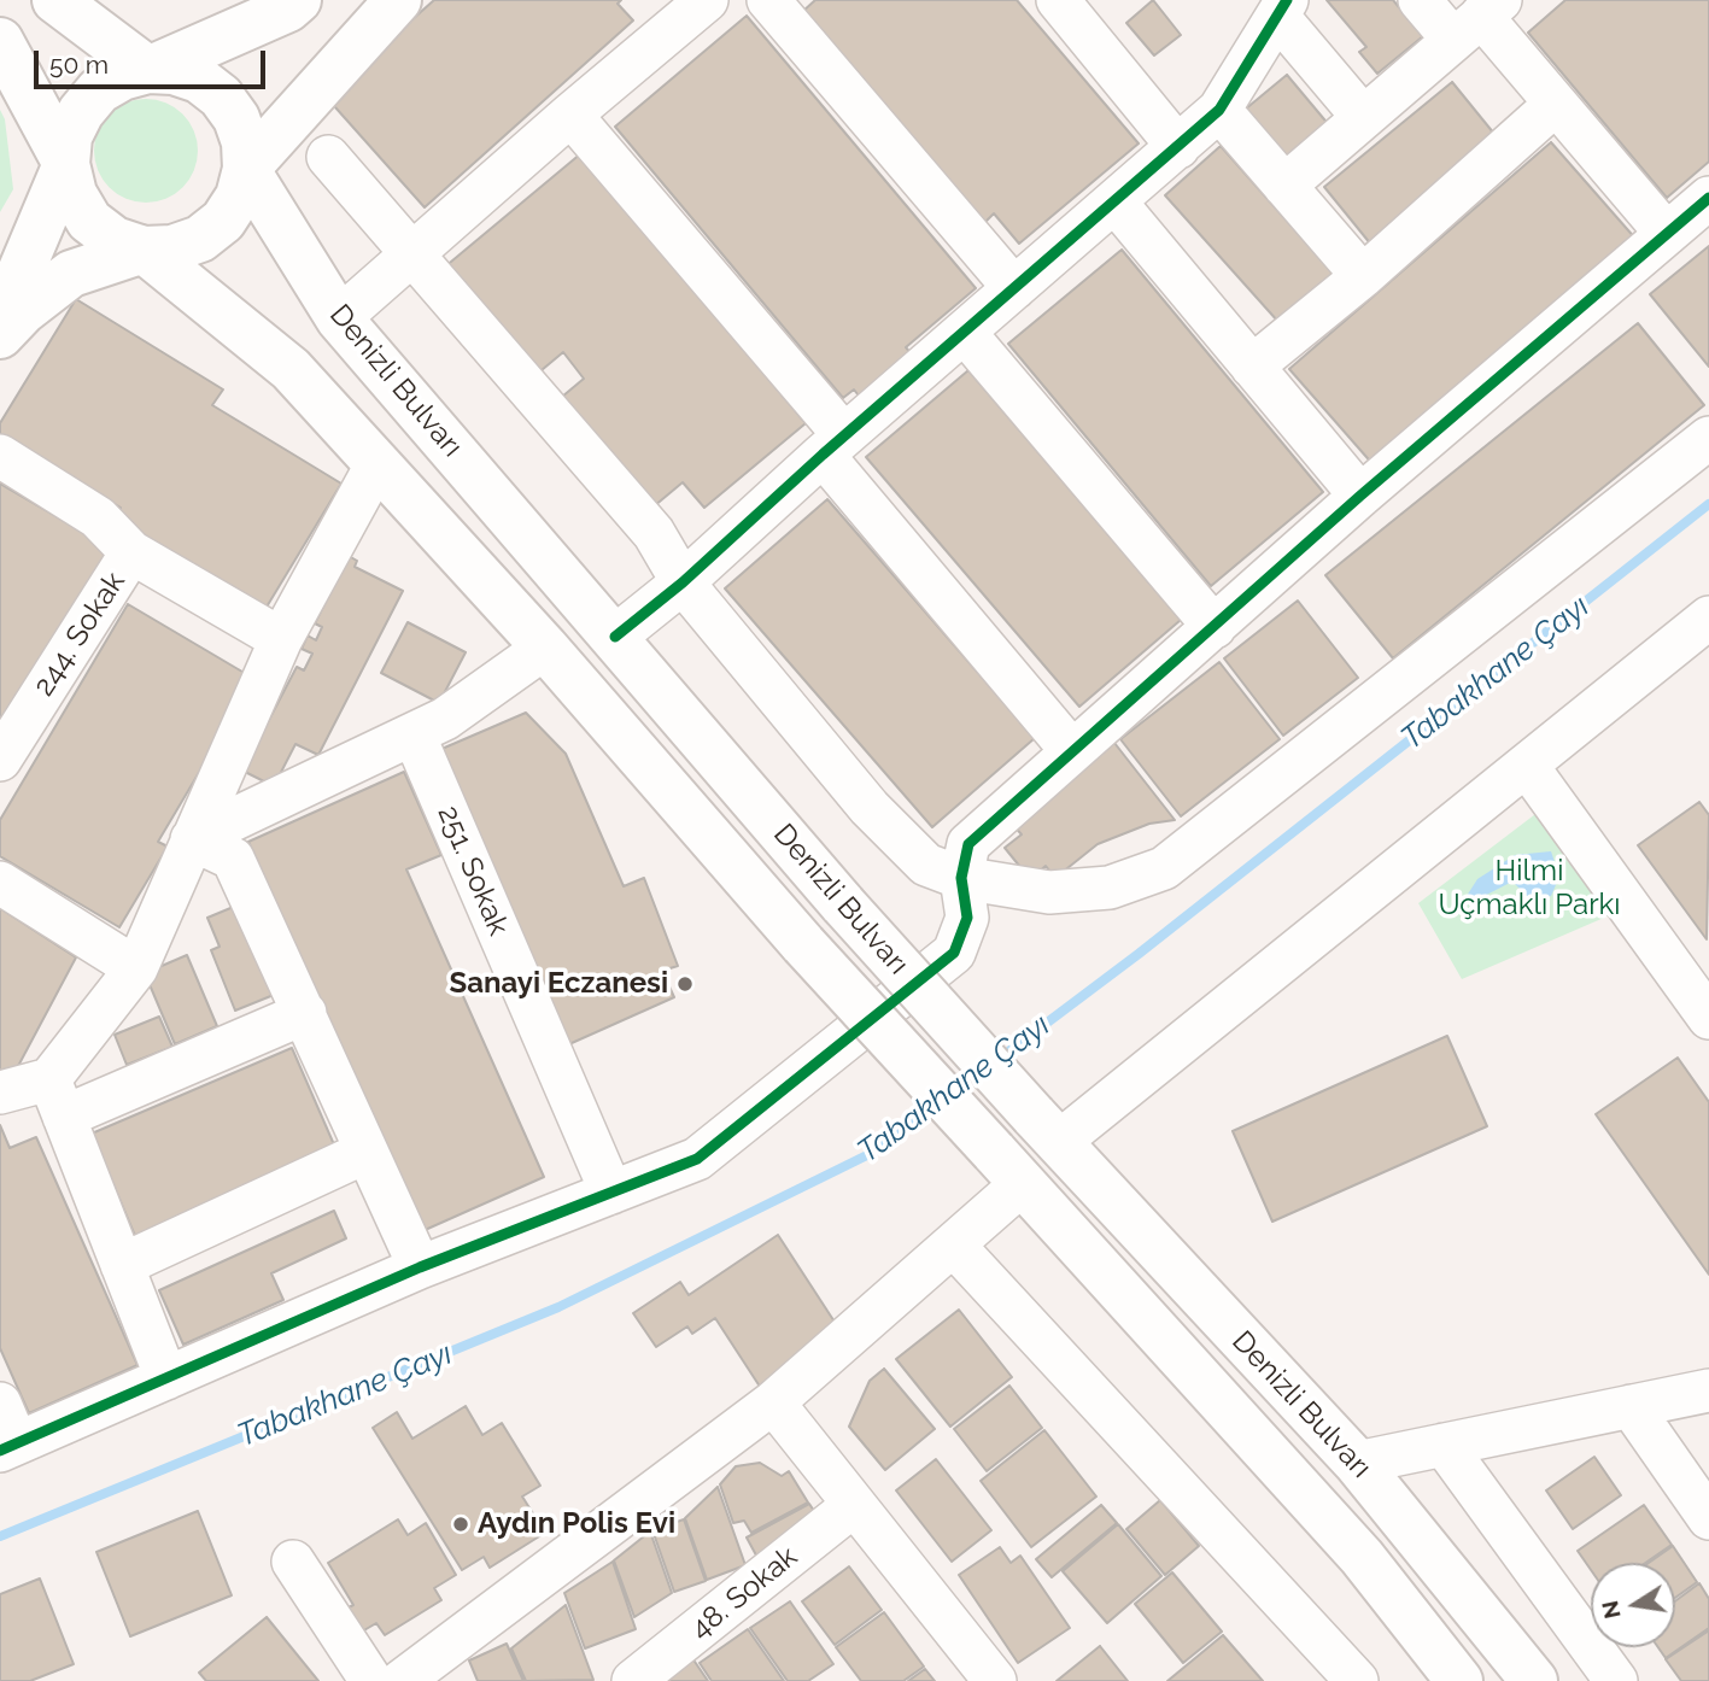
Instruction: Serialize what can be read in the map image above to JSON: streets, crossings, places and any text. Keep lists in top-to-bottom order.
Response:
{
  "streets": {
    "main road": ["Denizli Bulvarı"],
    "street": ["244. Sokak", "251. Sokak", "48. Sokak"]
  },
  "water": ["Tabakhane Çayı"],
  "parks": ["Hilmi Uçmaklı Parkı"],
  "places": ["Sanayi Eczanesi", "Aydın Polis Evi"],
  "scale_bar": "50 m",
  "north": "left"
}
